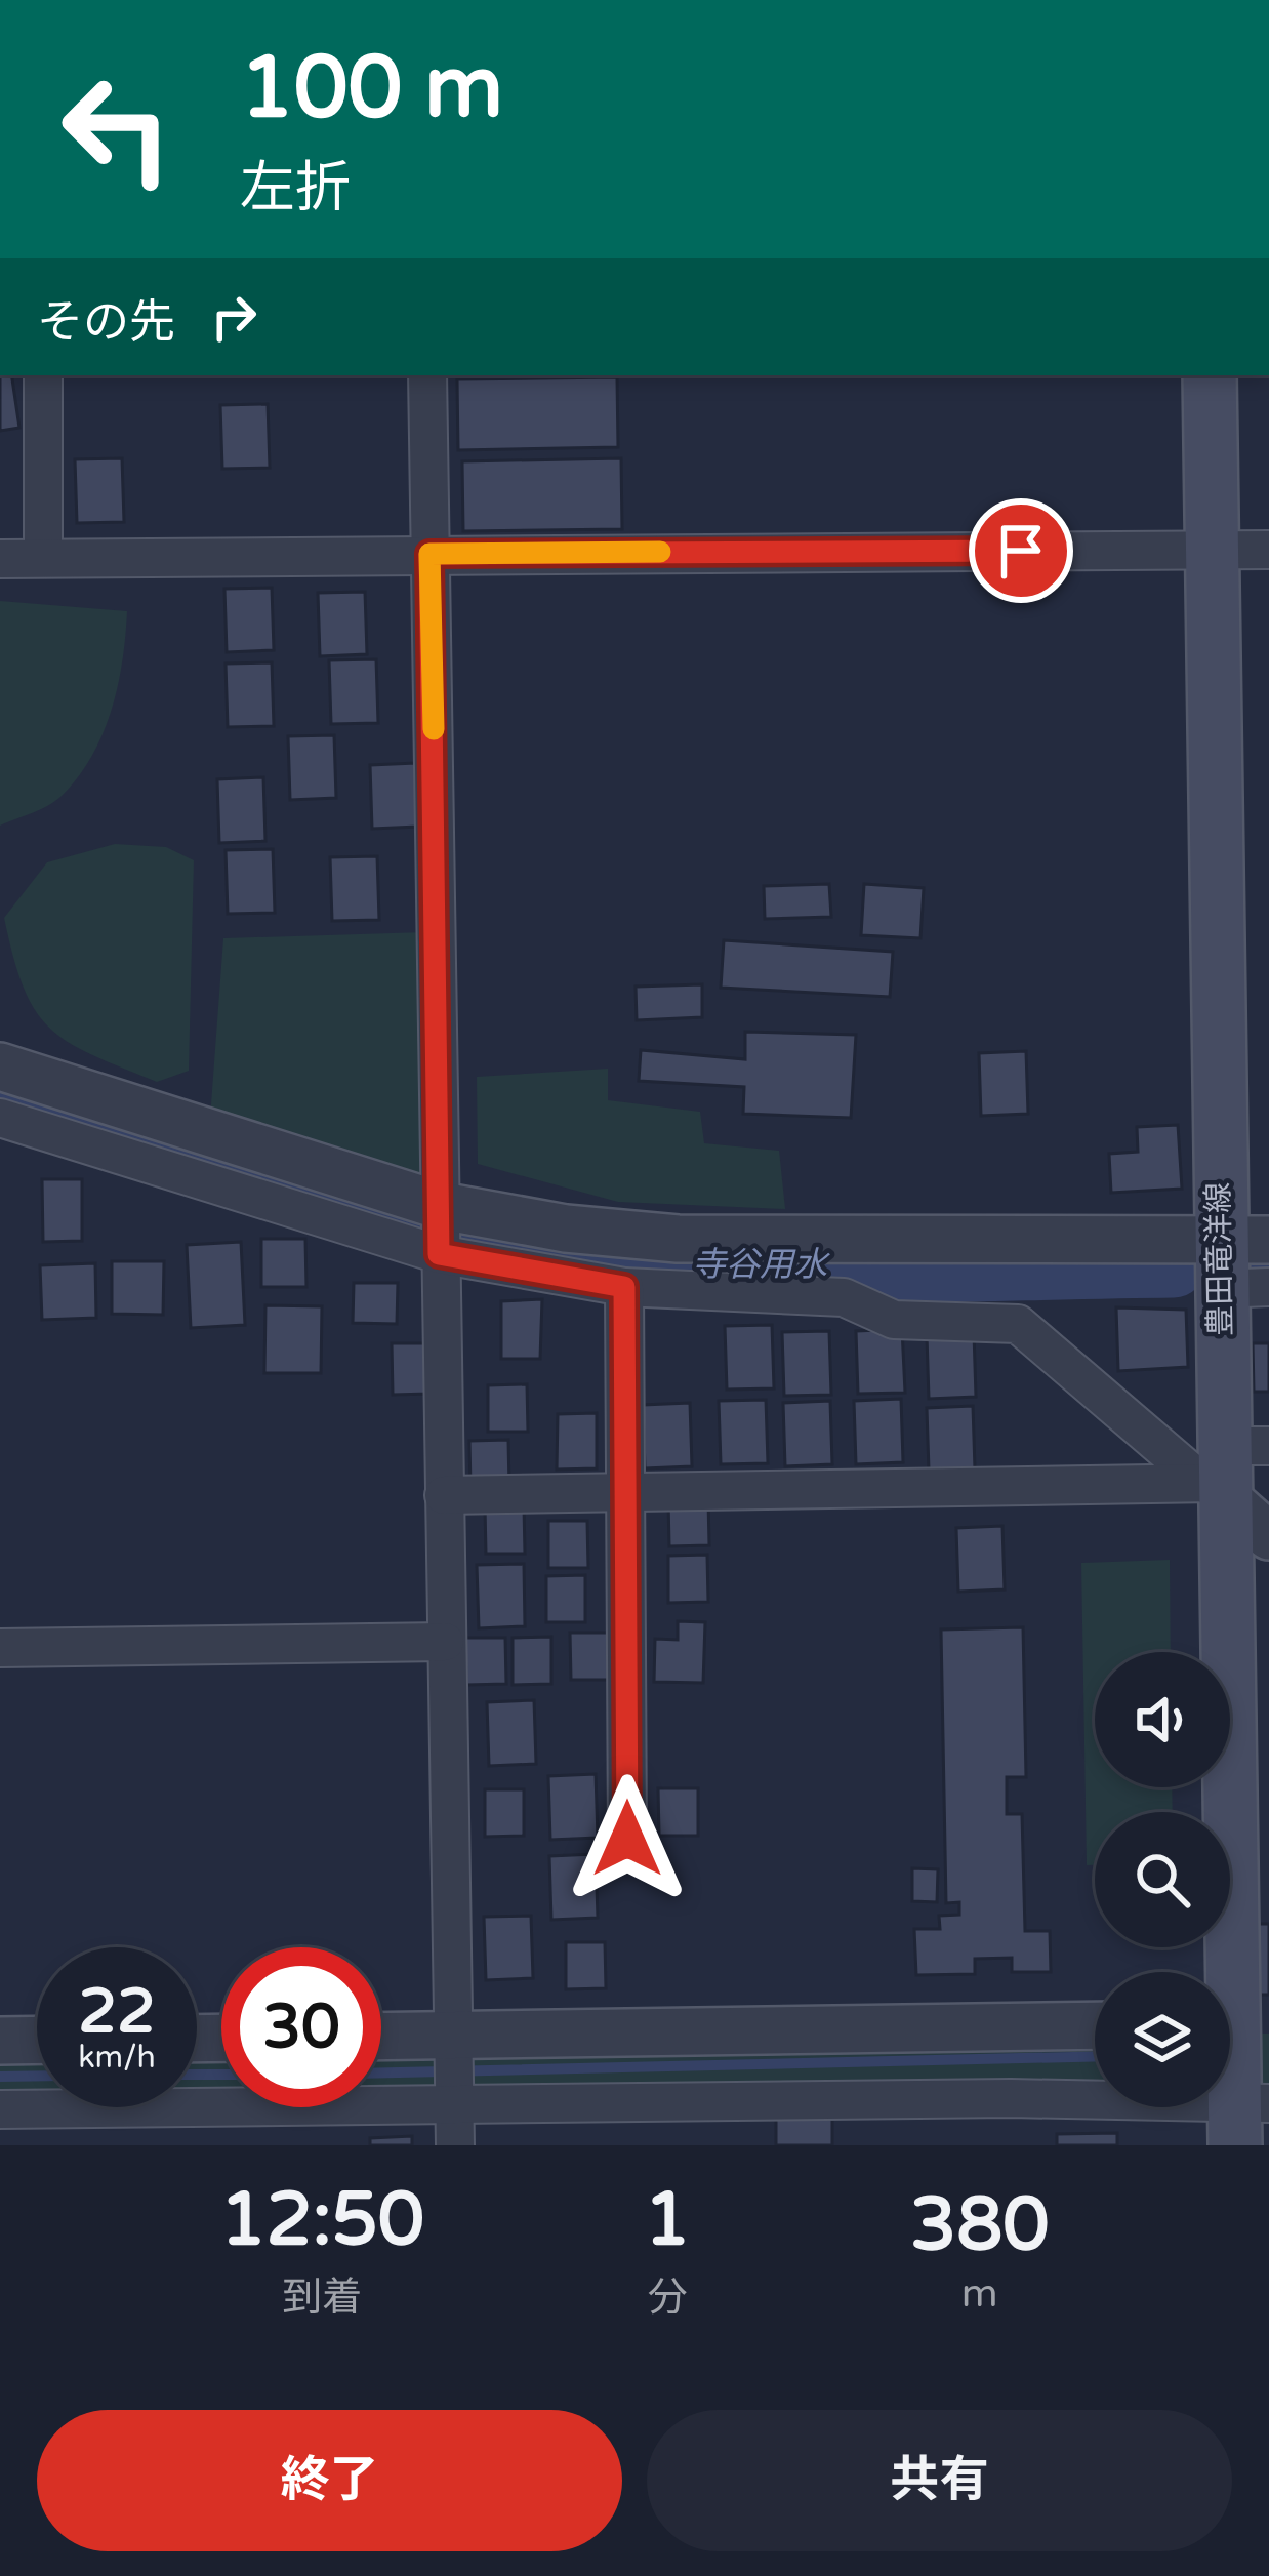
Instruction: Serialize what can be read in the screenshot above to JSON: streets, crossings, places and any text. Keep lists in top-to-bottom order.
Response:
{
  "streets": {
    "main road": ["豊田竜洋線"]
  },
  "water": ["寺谷用水"],
  "page": {
    "turn": ["100 m", "左折"],
    "then": "その先",
    "speed": "22 km/h",
    "limit": "30",
    "eta": [
      "12:50",
      "到着",
      "1",
      "分",
      "380",
      "m"
    ],
    "buttons": ["終了", "共有"]
  }
}
